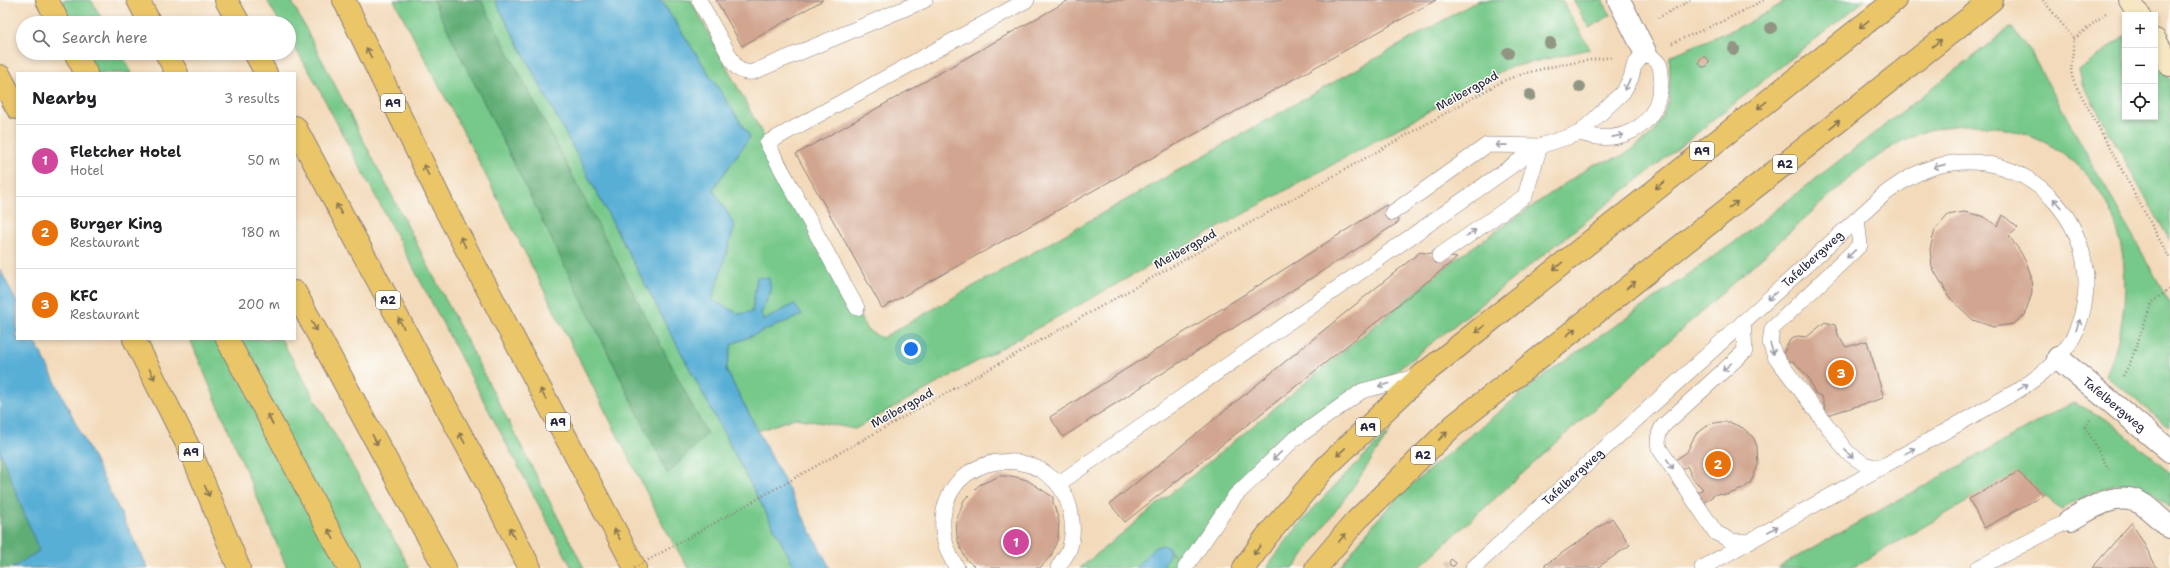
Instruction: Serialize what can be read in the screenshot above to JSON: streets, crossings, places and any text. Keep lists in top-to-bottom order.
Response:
{
  "streets": {
    "highway": ["A9", "A2"],
    "street": ["Tafelbergweg"],
    "path": ["Meibergpad"]
  },
  "crossings": [
    ["Meibergpad", "A9"]
  ],
  "page": {
    "map_buttons": ["+", "−"],
    "search": "Search here",
    "heading": ["Nearby", "3 results"],
    "list": [
      {
        "mark": "1",
        "name": "Fletcher Hotel",
        "note": "Hotel",
        "value": "50 m"
      },
      {
        "mark": "2",
        "name": "Burger King",
        "note": "Restaurant",
        "value": "180 m"
      },
      {
        "mark": "3",
        "name": "KFC",
        "note": "Restaurant",
        "value": "200 m"
      }
    ],
    "pins": ["3", "2", "1"]
  }
}
